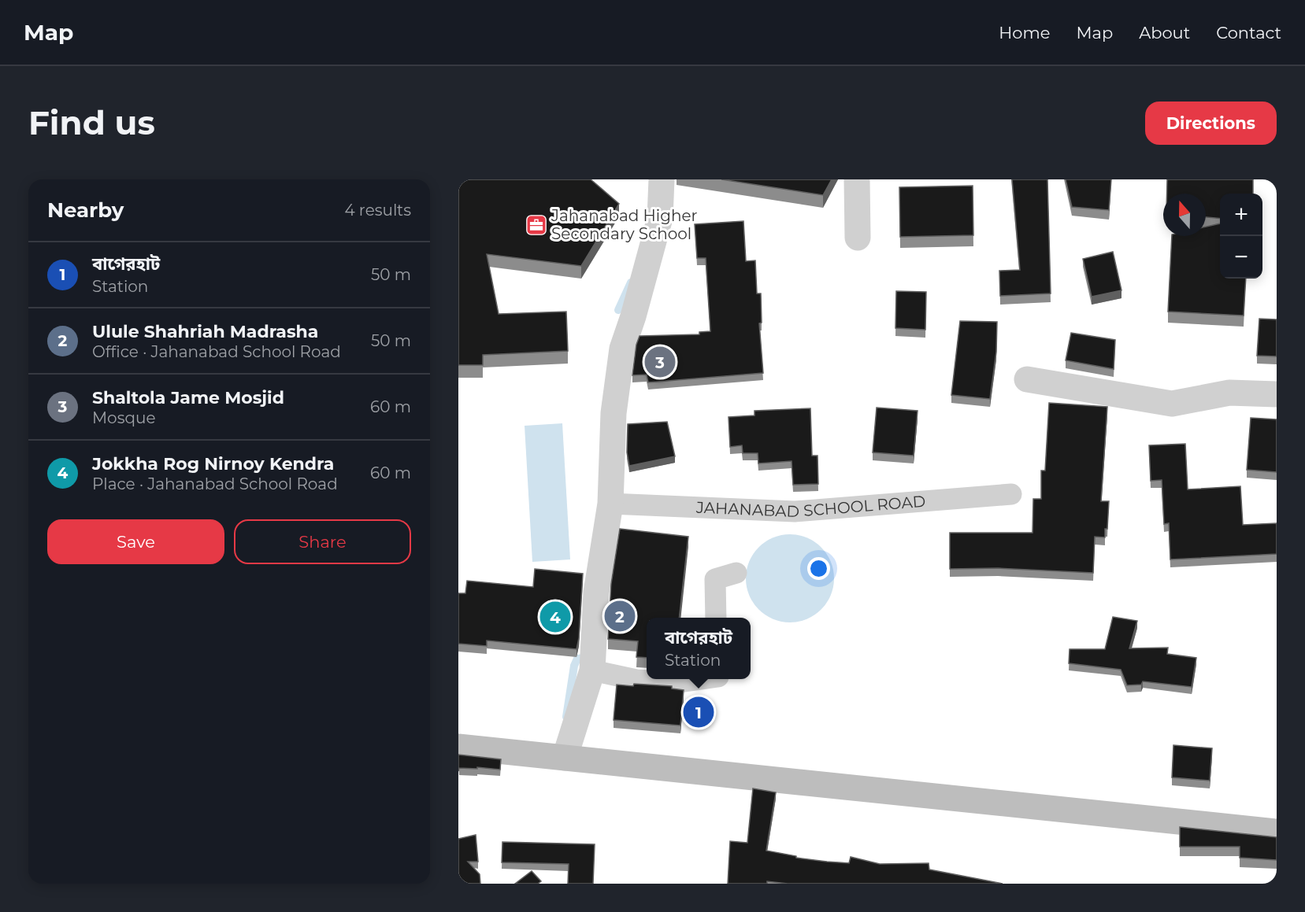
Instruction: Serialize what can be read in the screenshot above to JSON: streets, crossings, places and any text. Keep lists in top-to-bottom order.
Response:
{
  "streets": {
    "street": ["JAHANABAD SCHOOL ROAD"]
  },
  "places": {
    "office": ["Jahanabad Higher Secondary School"]
  },
  "north": "top",
  "page": {
    "header": "Map",
    "nav": [
      "Home",
      "Map",
      "About",
      "Contact"
    ],
    "buttons": [
      "Directions",
      ["Save", "Share"]
    ],
    "title": "Find us",
    "heading": ["Nearby", "4 results"],
    "map_buttons": ["+", "−"],
    "list": [
      {
        "mark": "1",
        "name": "বাগেরহাট",
        "note": "Station",
        "value": "50 m"
      },
      {
        "mark": "2",
        "name": "Ulule Shahriah Madrasha",
        "note": "Office · Jahanabad School Road",
        "value": "50 m"
      },
      {
        "mark": "3",
        "name": "Shaltola Jame Mosjid",
        "note": "Mosque",
        "value": "60 m"
      },
      {
        "mark": "4",
        "name": "Jokkha Rog Nirnoy Kendra",
        "note": "Place · Jahanabad School Road",
        "value": "60 m"
      }
    ],
    "pins": [
      "3",
      "2",
      "4",
      "1"
    ],
    "popup": ["বাগেরহাট", "Station"]
  }
}
